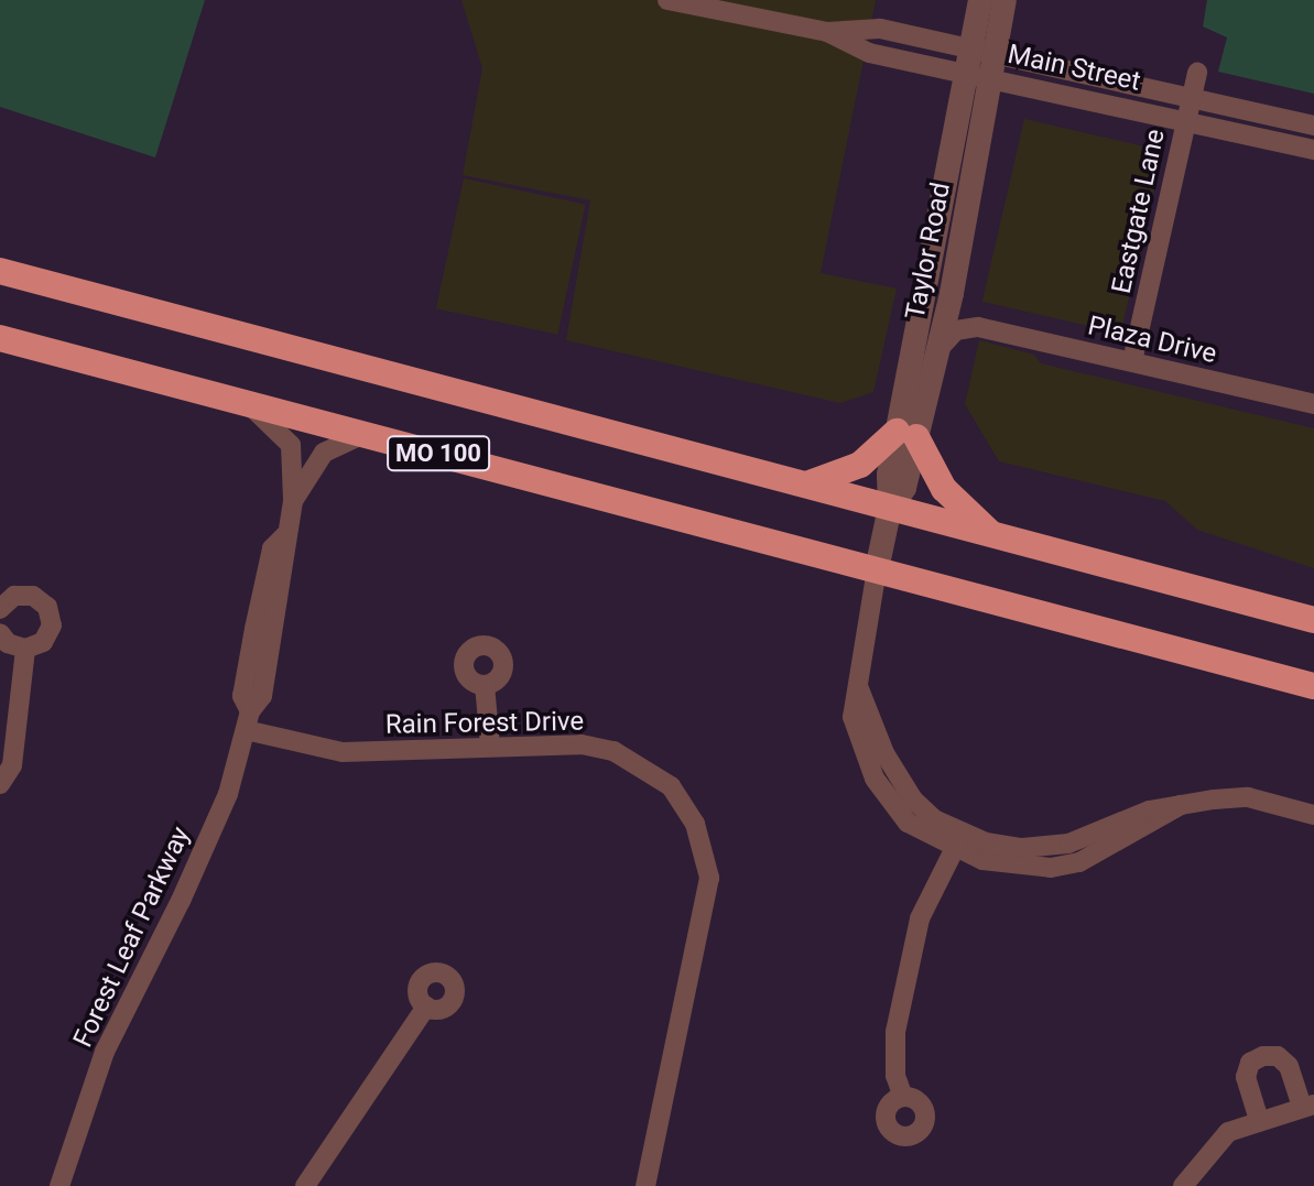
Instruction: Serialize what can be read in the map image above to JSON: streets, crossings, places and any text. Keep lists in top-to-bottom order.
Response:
{
  "streets": {
    "highway": ["MO 100"],
    "street": [
      "Main Street",
      "Eastgate Lane",
      "Taylor Road",
      "Plaza Drive",
      "Rain Forest Drive",
      "Forest Leaf Parkway"
    ]
  },
  "crossings": [
    ["Main Street", "Eastgate Lane"],
    ["Main Street", "Taylor Road"],
    ["Eastgate Lane", "Plaza Drive"],
    ["Taylor Road", "MO 100"],
    ["MO 100", "Forest Leaf Parkway"],
    ["Rain Forest Drive", "Forest Leaf Parkway"]
  ]
}
